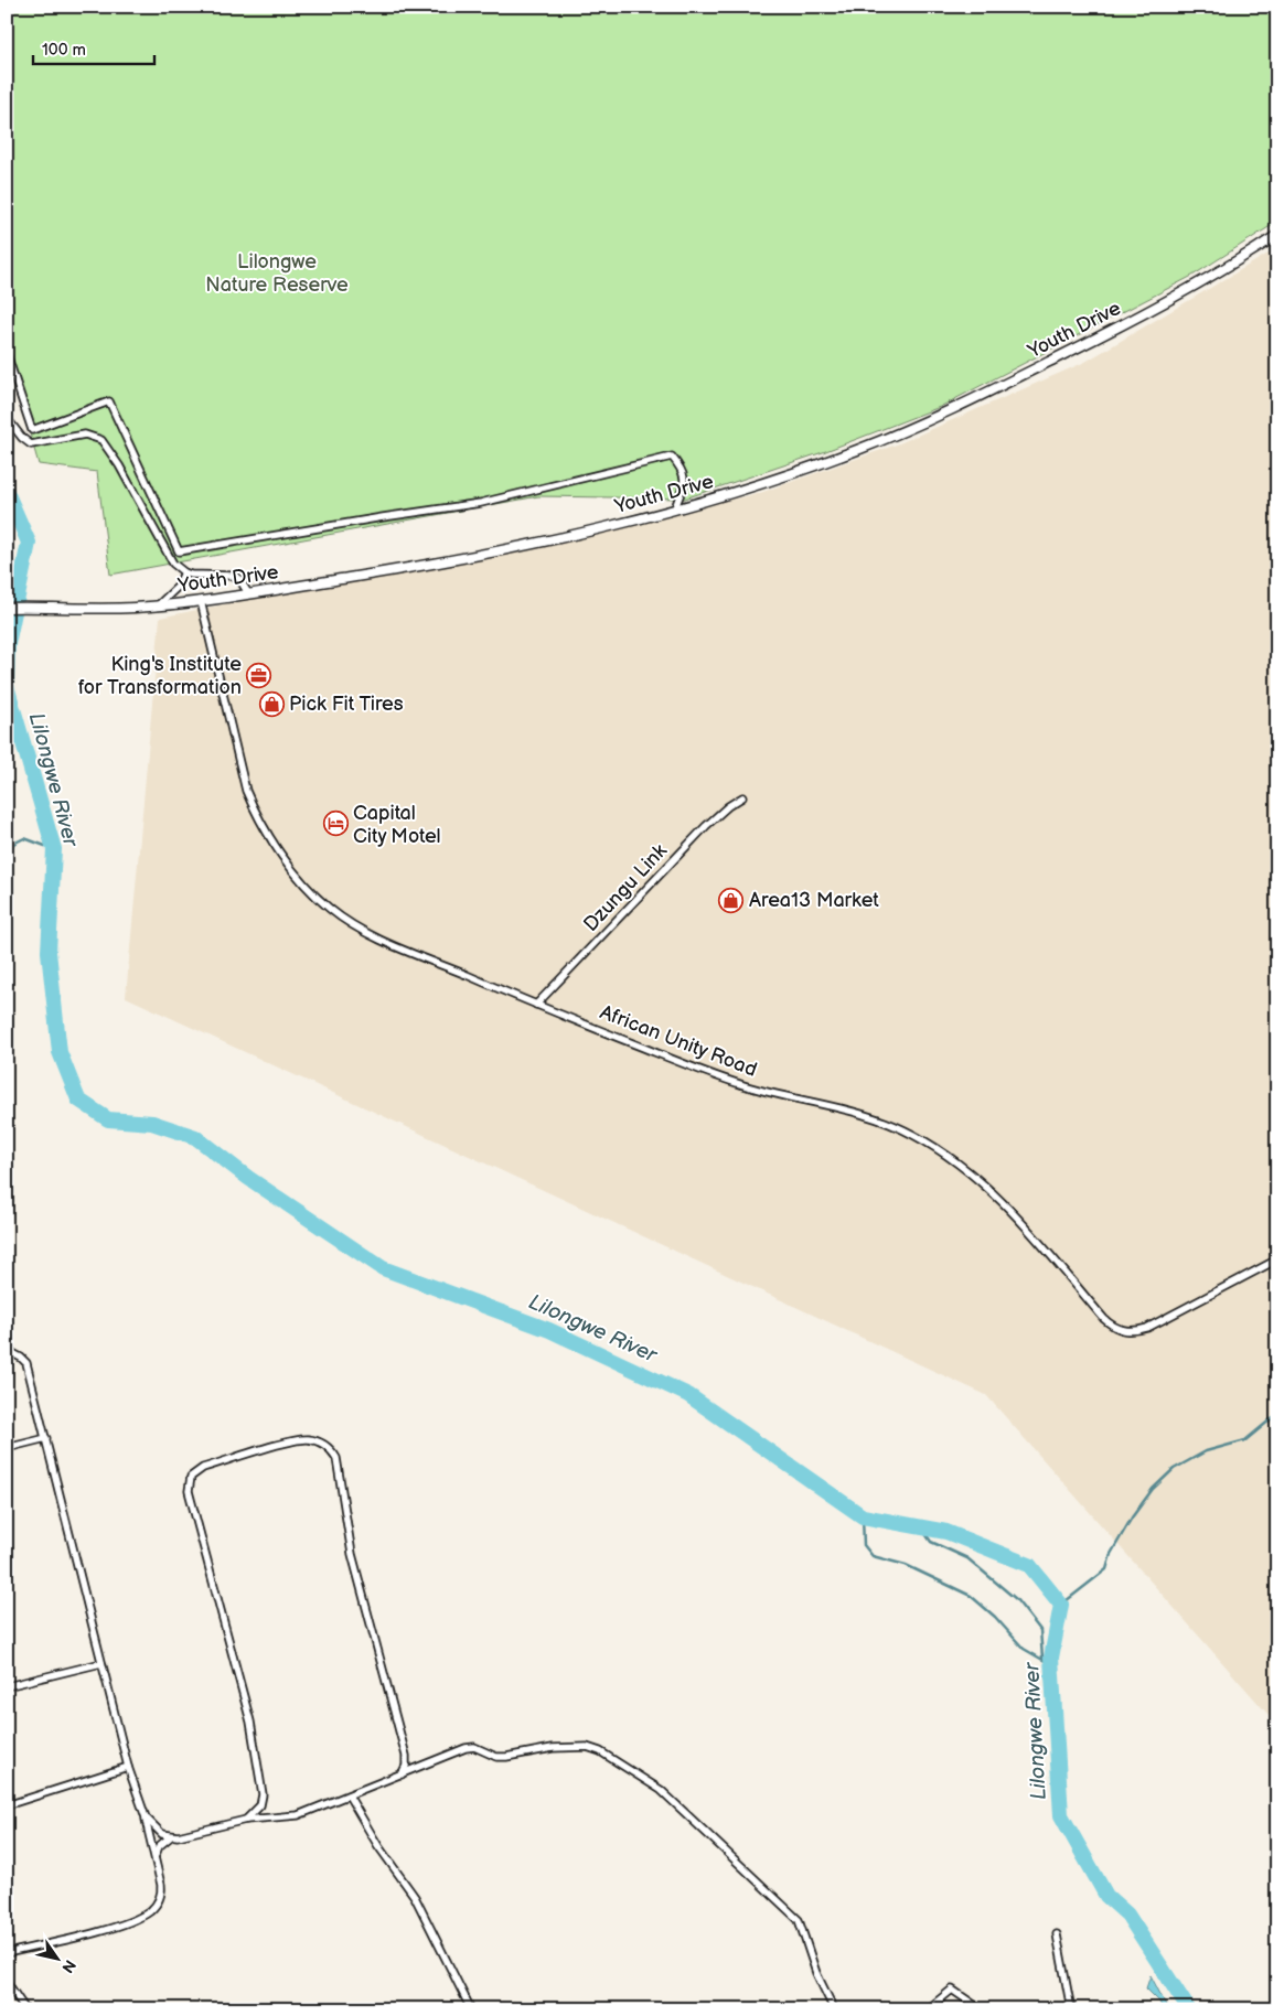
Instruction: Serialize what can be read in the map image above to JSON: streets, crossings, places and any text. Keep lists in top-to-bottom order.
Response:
{
  "streets": {
    "street": ["Youth Drive", "Dzungu Link", "African Unity Road"]
  },
  "crossings": [
    ["Youth Drive", "African Unity Road"],
    ["Dzungu Link", "African Unity Road"]
  ],
  "water": ["Lilongwe River"],
  "parks": ["Lilongwe Nature Reserve"],
  "places": {
    "office": ["King's Institute for Transformation"],
    "shop": ["Pick Fit Tires", "Area13 Market"],
    "hotel": ["Capital City Motel"]
  },
  "scale_bar": "100 m",
  "north": "bottom right"
}
